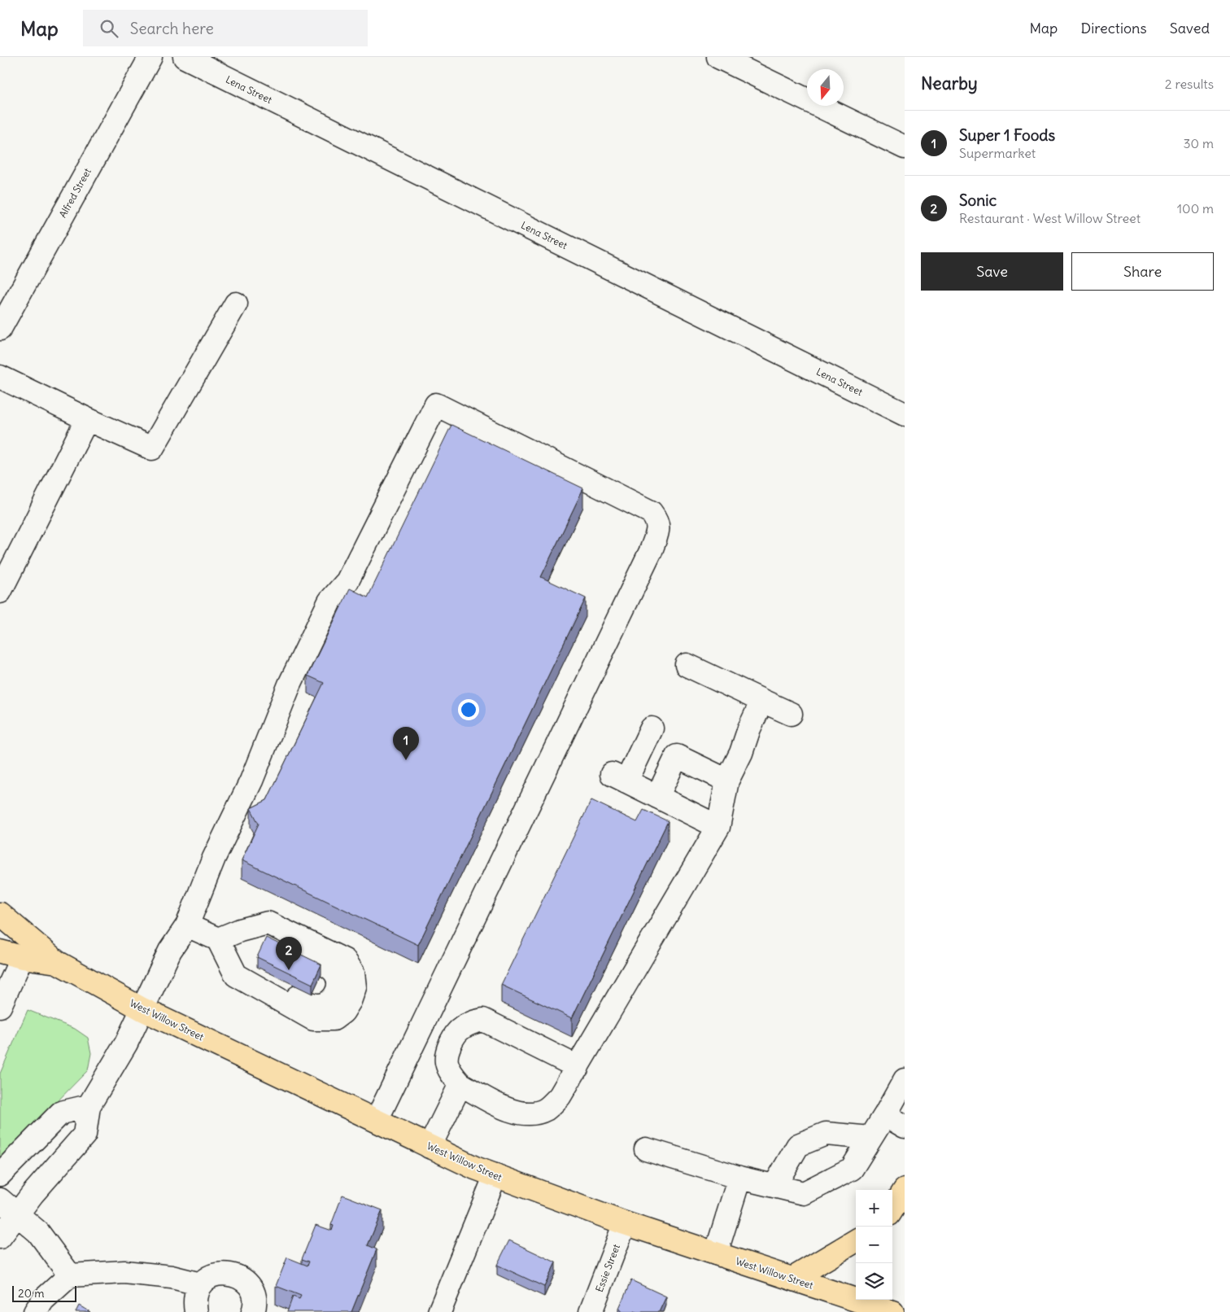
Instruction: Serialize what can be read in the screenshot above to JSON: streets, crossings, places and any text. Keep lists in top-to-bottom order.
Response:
{
  "streets": {
    "main road": ["West Willow Street"],
    "street": ["Lena Street", "Alfred Street", "Essie Street"]
  },
  "crossings": [
    ["West Willow Street", "Essie Street"]
  ],
  "scale_bar": "20 m",
  "north": "bottom",
  "page": {
    "header": "Map",
    "search": "Search here",
    "nav": ["Map", "Directions", "Saved"],
    "heading": ["Nearby", "2 results"],
    "list": [
      {
        "mark": "1",
        "name": "Super 1 Foods",
        "note": "Supermarket",
        "value": "30 m"
      },
      {
        "mark": "2",
        "name": "Sonic",
        "note": "Restaurant · West Willow Street",
        "value": "100 m"
      }
    ],
    "buttons": ["Save", "Share"],
    "pins": ["1", "2"],
    "map_buttons": ["+", "−"],
    "scale": "20 m"
  }
}
